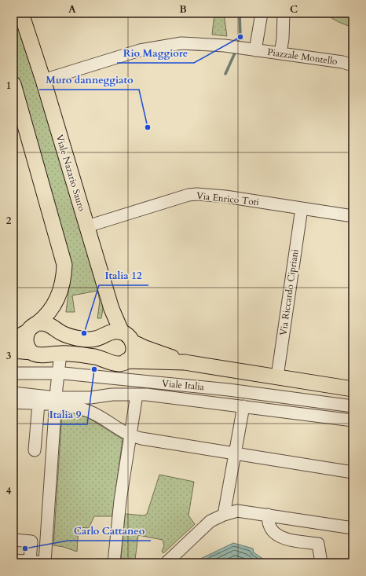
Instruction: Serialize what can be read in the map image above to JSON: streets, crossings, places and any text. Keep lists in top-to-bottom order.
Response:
{
  "streets": {
    "main road": ["Viale Nazario Sauro"],
    "street": [
      "Piazzale Montello",
      "Via Enrico Toti",
      "Via Riccardo Cipriani",
      "Viale Italia"
    ]
  },
  "crossings": [
    ["Piazzale Montello", "Viale Nazario Sauro"],
    ["Viale Nazario Sauro", "Via Enrico Toti"],
    ["Via Enrico Toti", "Via Riccardo Cipriani"]
  ],
  "places": [
    "Rio Maggiore",
    "Muro danneggiato",
    "Italia 12",
    "Italia 9",
    "Carlo Cattaneo"
  ],
  "grid": {
    "columns": ["A", "B", "C"],
    "rows": [
      "1",
      "2",
      "3",
      "4"
    ]
  }
}
